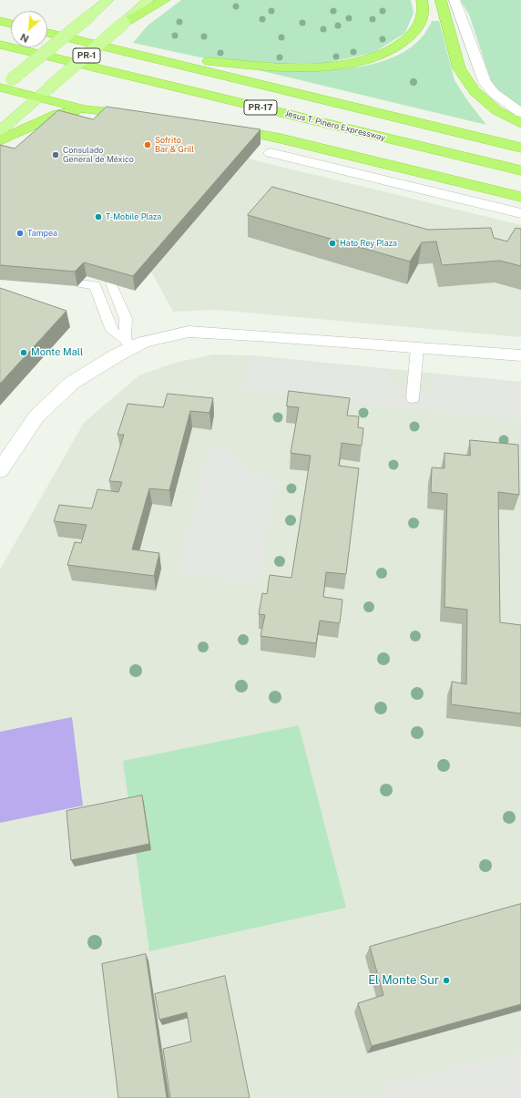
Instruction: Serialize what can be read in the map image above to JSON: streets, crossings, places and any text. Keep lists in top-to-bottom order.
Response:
{
  "streets": {
    "highway": ["PR-17", "Jesus T. Pinero Expressway"],
    "main road": ["PR-1"]
  },
  "places": [
    "Sofrito Bar & Grill",
    "Consulado General de México",
    "T-Mobile Plaza",
    "Tampea",
    "Hato Rey Plaza",
    "Monte Mall",
    "El Monte Sur"
  ],
  "north": "bottom left"
}
